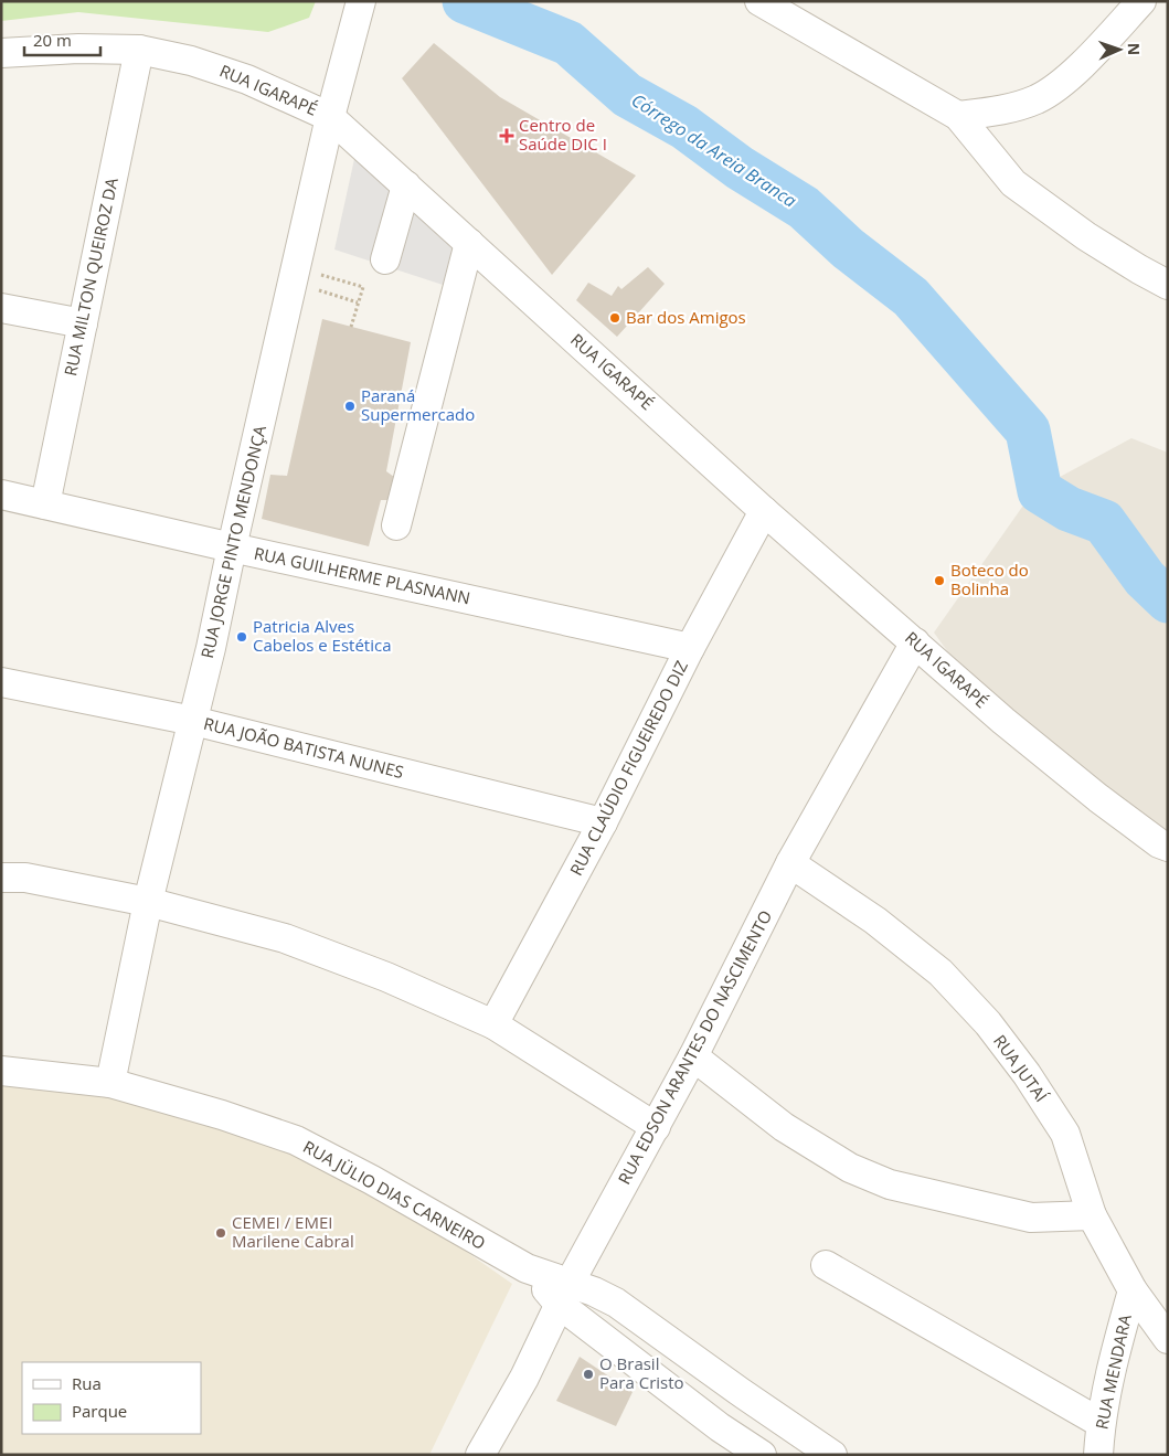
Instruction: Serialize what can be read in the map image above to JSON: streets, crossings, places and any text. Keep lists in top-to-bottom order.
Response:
{
  "streets": {
    "street": [
      "RUA IGARAPÉ",
      "RUA MILTON QUEIROZ DA",
      "RUA JORGE PINTO MENDONÇA",
      "RUA GUILHERME PLASNANN",
      "RUA JOÃO BATISTA NUNES",
      "RUA CLAÚDIO FIGUEIREDO DIZ",
      "RUA EDSON ARANTES DO NASCIMENTO",
      "RUA JUTAÍ",
      "RUA JÜLIO DIAS CARNEIRO",
      "RUA MENDARA"
    ]
  },
  "crossings": [
    ["RUA IGARAPÉ", "RUA MILTON QUEIROZ DA"],
    ["RUA IGARAPÉ", "RUA JORGE PINTO MENDONÇA"],
    ["RUA IGARAPÉ", "RUA CLAÚDIO FIGUEIREDO DIZ"],
    ["RUA IGARAPÉ", "RUA EDSON ARANTES DO NASCIMENTO"],
    ["RUA MILTON QUEIROZ DA", "RUA GUILHERME PLASNANN"],
    ["RUA JORGE PINTO MENDONÇA", "RUA GUILHERME PLASNANN"],
    ["RUA JORGE PINTO MENDONÇA", "RUA JOÃO BATISTA NUNES"],
    ["RUA JORGE PINTO MENDONÇA", "RUA JÜLIO DIAS CARNEIRO"],
    ["RUA GUILHERME PLASNANN", "RUA CLAÚDIO FIGUEIREDO DIZ"],
    ["RUA JOÃO BATISTA NUNES", "RUA CLAÚDIO FIGUEIREDO DIZ"],
    ["RUA EDSON ARANTES DO NASCIMENTO", "RUA JUTAÍ"],
    ["RUA EDSON ARANTES DO NASCIMENTO", "RUA JÜLIO DIAS CARNEIRO"],
    ["RUA JUTAÍ", "RUA MENDARA"]
  ],
  "water": ["Córrego da Areia Branca"],
  "places": {
    "health": ["Centro de Saúde DIC I"],
    "other": [
      "Bar dos Amigos",
      "Paraná Supermercado",
      "Boteco do Bolinha",
      "Patricia Alves Cabelos e Estética",
      "CEMEI / EMEI Marilene Cabral",
      "O Brasil Para Cristo"
    ]
  },
  "legend": ["Rua", "Parque"],
  "scale_bar": "20 m",
  "north": "right"
}
